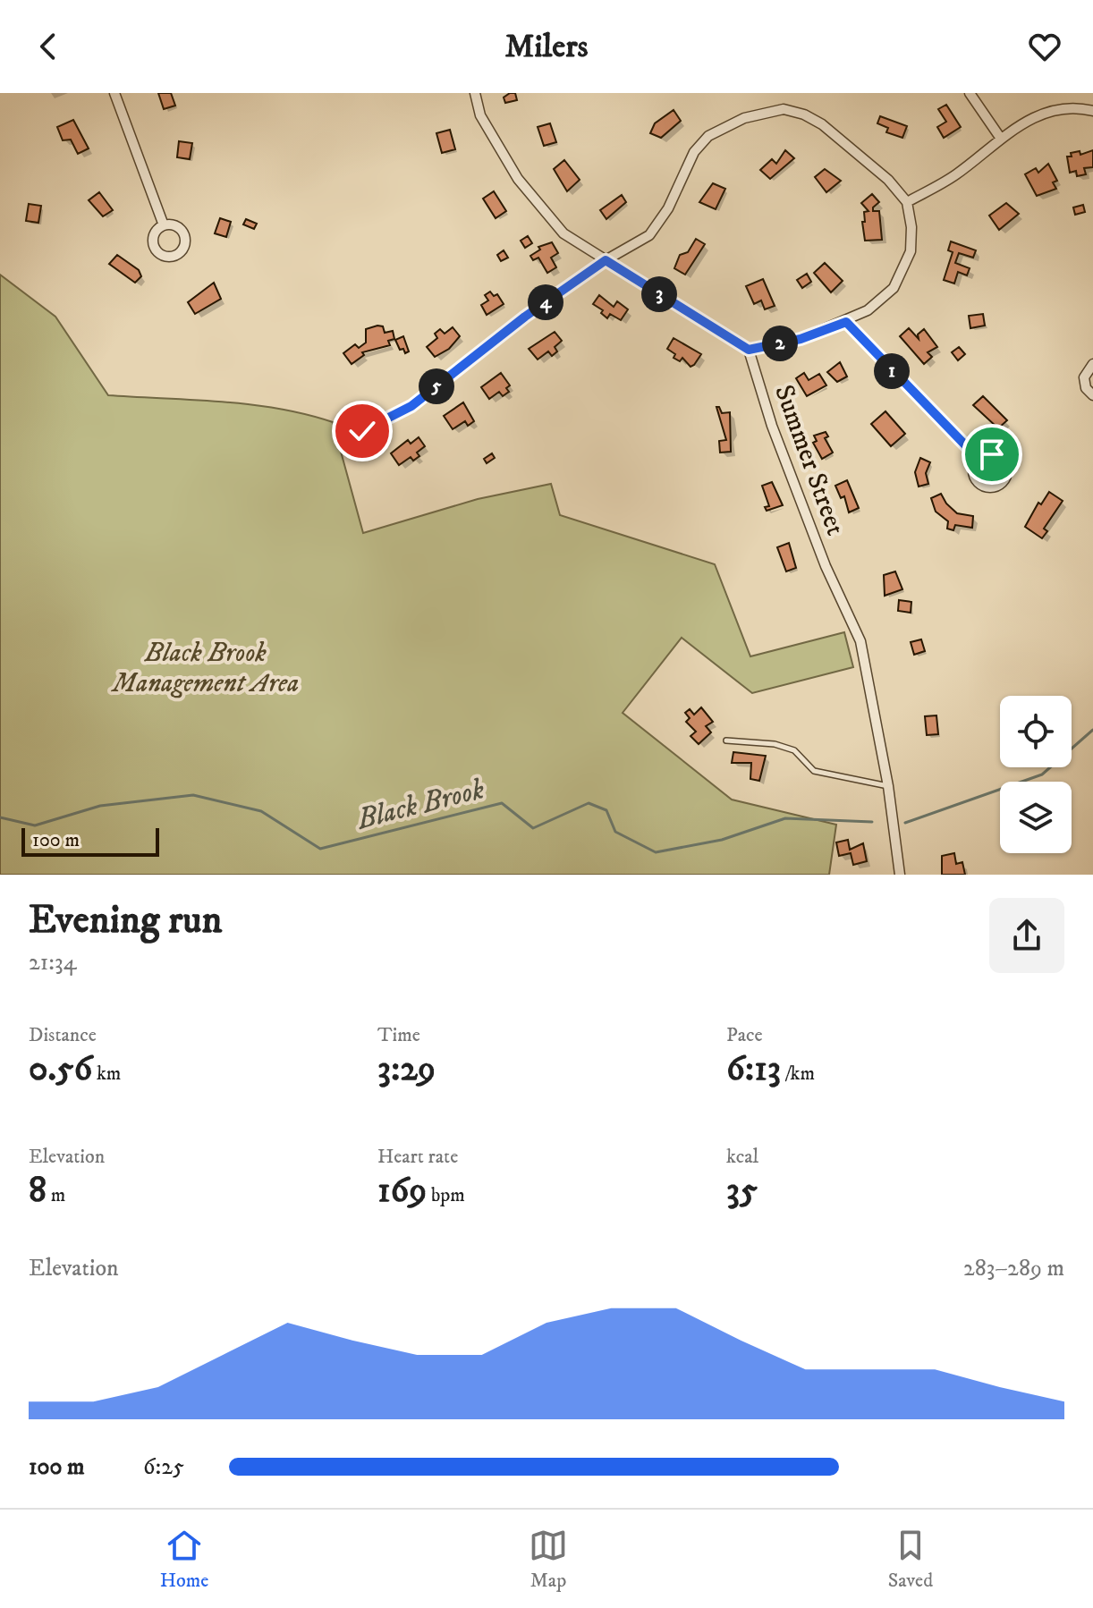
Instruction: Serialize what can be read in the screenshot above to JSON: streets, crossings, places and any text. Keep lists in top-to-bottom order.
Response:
{
  "streets": {
    "street": ["Summer Street"]
  },
  "water": ["Black Brook"],
  "parks": ["Black Brook Management Area"],
  "scale_bar": "100 m",
  "page": {
    "header": "Milers",
    "pins": [
      "3",
      "4",
      "2",
      "1",
      "5"
    ],
    "scale": "100 m",
    "heading": ["Evening run", "21:34"],
    "stats": [
      ["Distance", "0.56 km"],
      ["Time", "3:29"],
      ["Pace", "6:13 /km"],
      ["Elevation", "8 m"],
      ["Heart rate", "169 bpm"],
      ["kcal", "35"]
    ],
    "chart": ["Elevation", "283–289 m"],
    "list": [
      {
        "name": "100 m",
        "note": "6:25"
      }
    ],
    "tabs": ["Home", "Map", "Saved"]
  }
}
